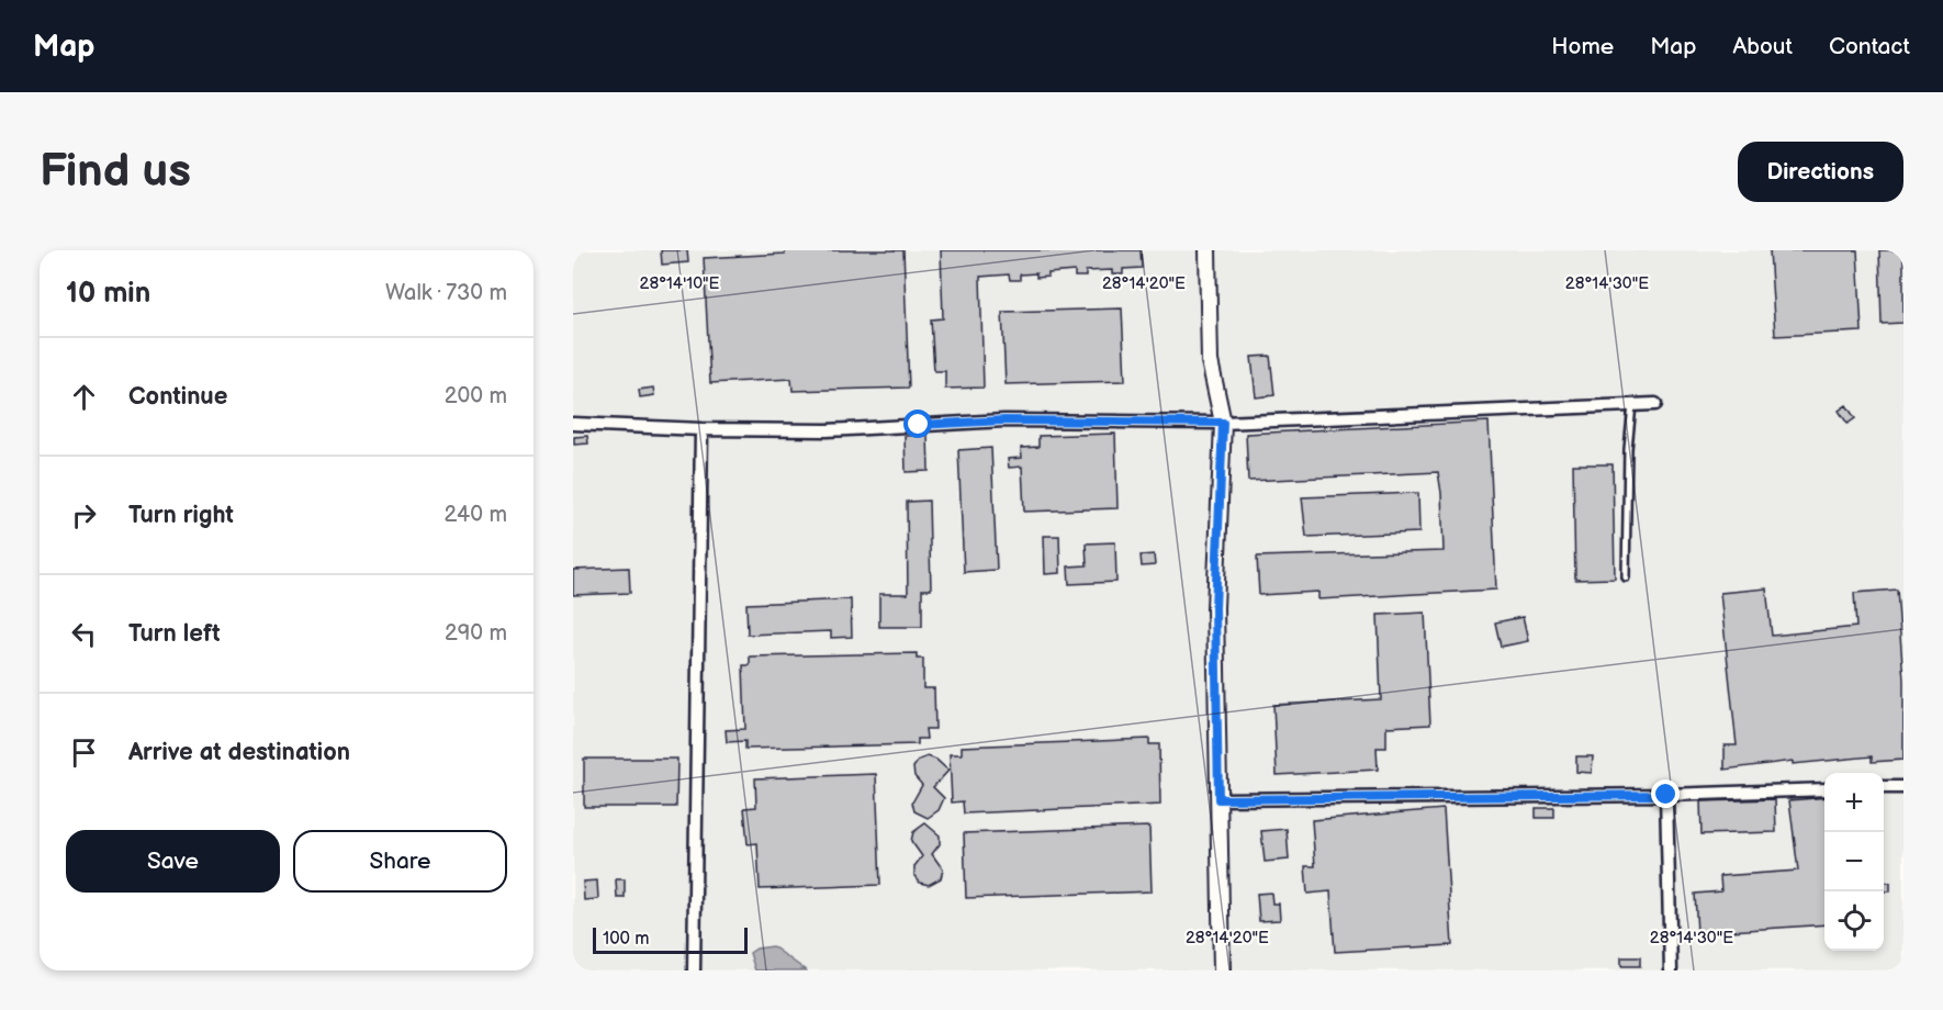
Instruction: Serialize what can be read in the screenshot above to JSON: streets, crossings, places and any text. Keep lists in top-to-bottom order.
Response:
{
  "scale_bar": "100 m",
  "page": {
    "header": "Map",
    "nav": [
      "Home",
      "Map",
      "About",
      "Contact"
    ],
    "buttons": [
      "Directions",
      ["Save", "Share"]
    ],
    "title": "Find us",
    "heading": ["10 min", "Walk · 730 m"],
    "list": [
      ["Continue", "200 m"],
      ["Turn right", "240 m"],
      ["Turn left", "290 m"],
      "Arrive at destination"
    ],
    "map_buttons": ["+", "−"],
    "scale": "100 m"
  },
  "coordinates": ["28°14'10\"E", "28°14'20\"E", "28°14'30\"E"]
}
